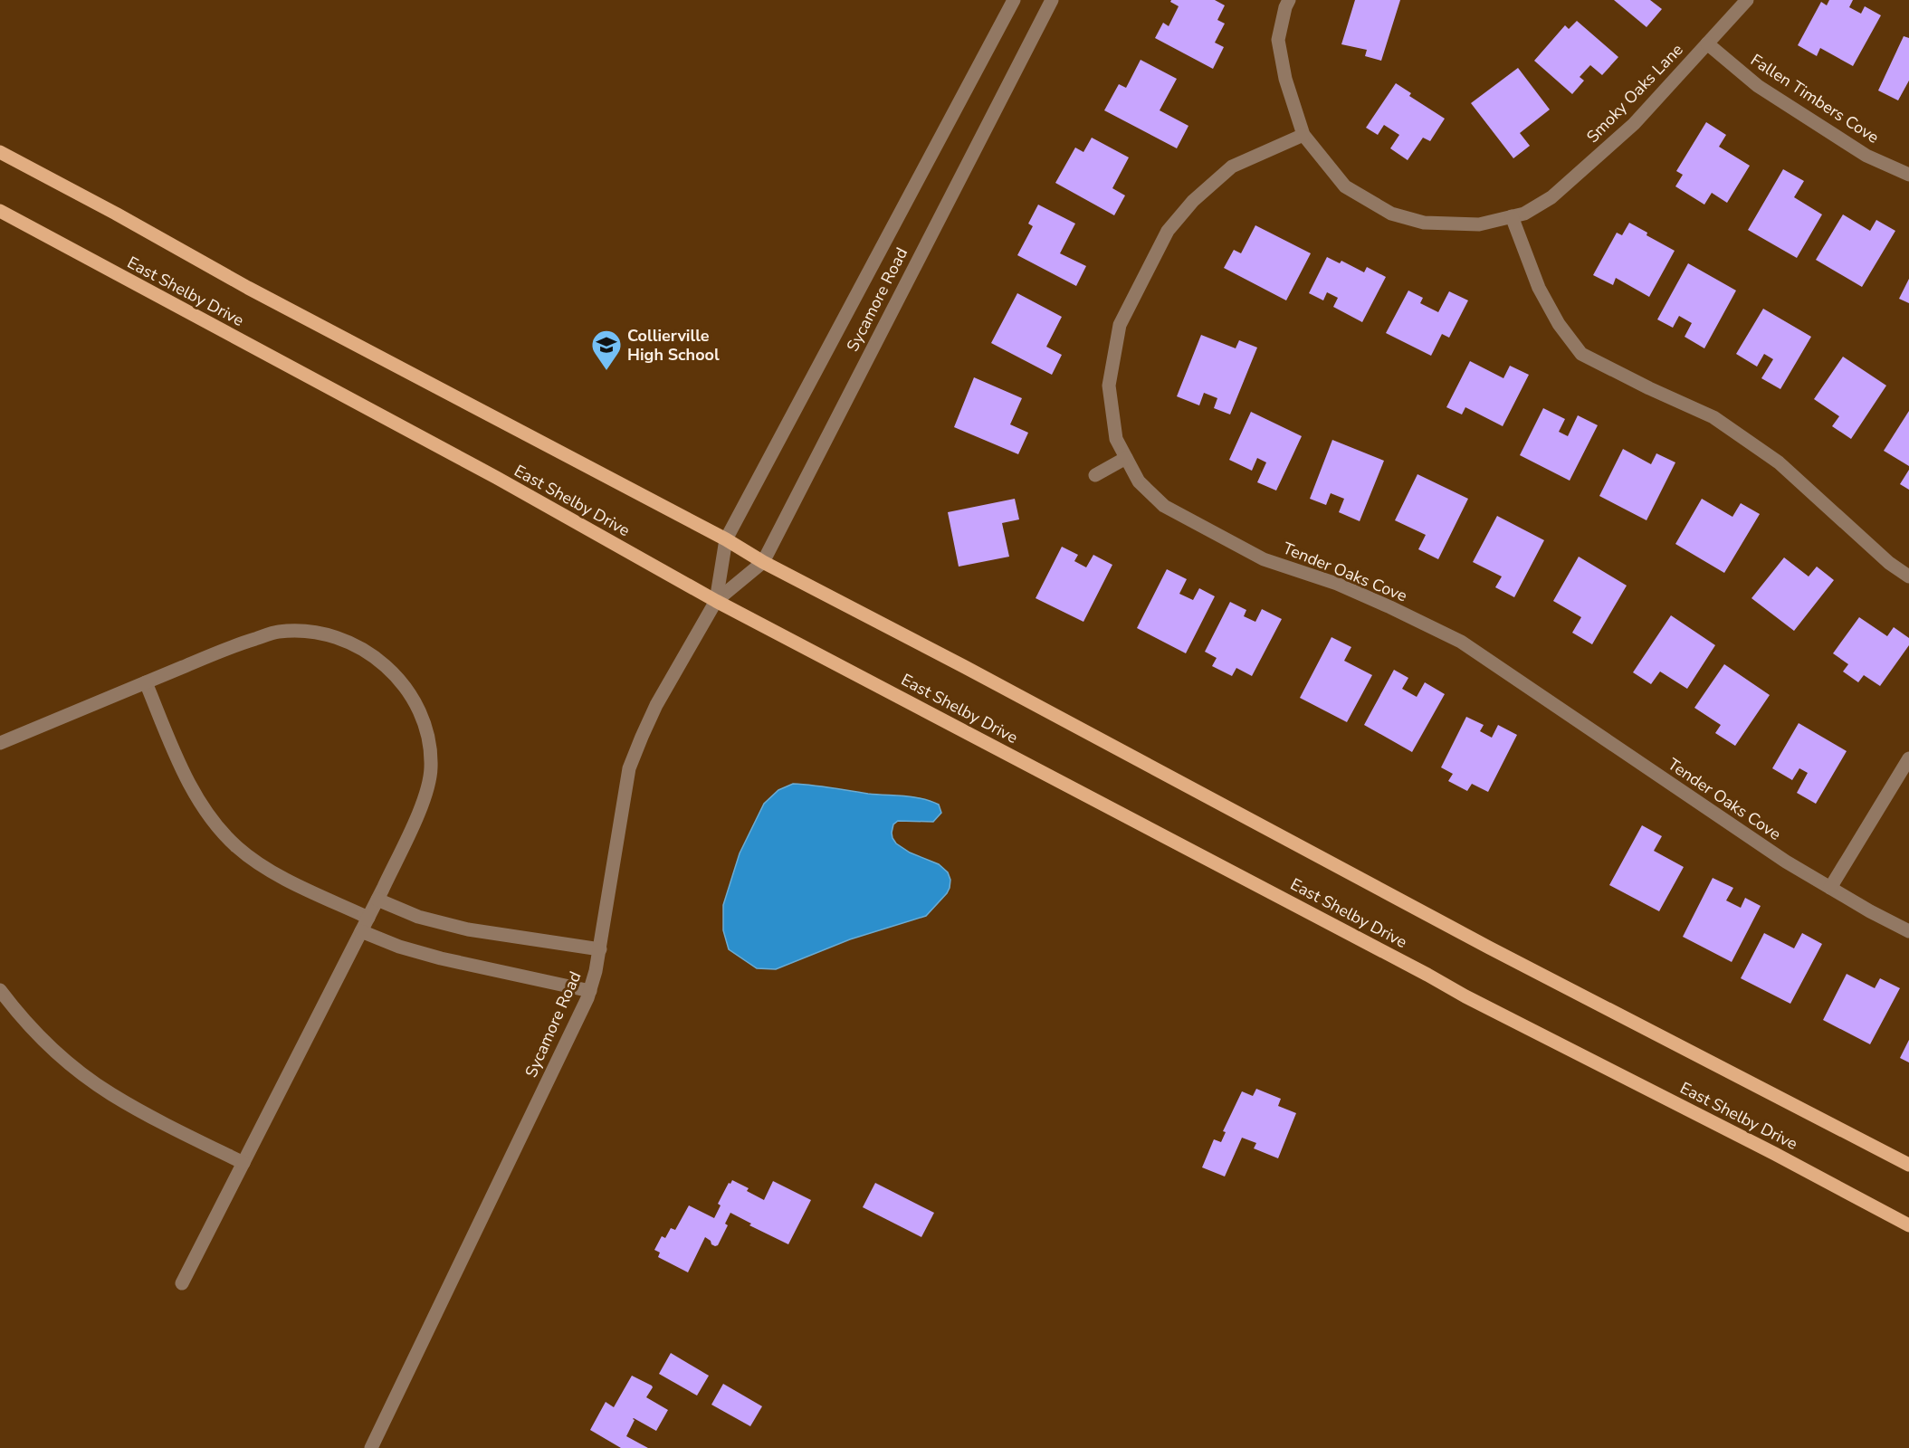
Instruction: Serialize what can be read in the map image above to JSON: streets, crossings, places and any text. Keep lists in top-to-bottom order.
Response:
{
  "streets": {
    "main road": ["East Shelby Drive"],
    "street": [
      "Smoky Oaks Lane",
      "Fallen Timbers Cove",
      "Sycamore Road",
      "Tender Oaks Cove"
    ]
  },
  "crossings": [
    ["Smoky Oaks Lane", "Fallen Timbers Cove"],
    ["Smoky Oaks Lane", "Tender Oaks Cove"],
    ["East Shelby Drive", "Sycamore Road"]
  ],
  "places": {
    "school or university": ["Collierville High School"]
  }
}
